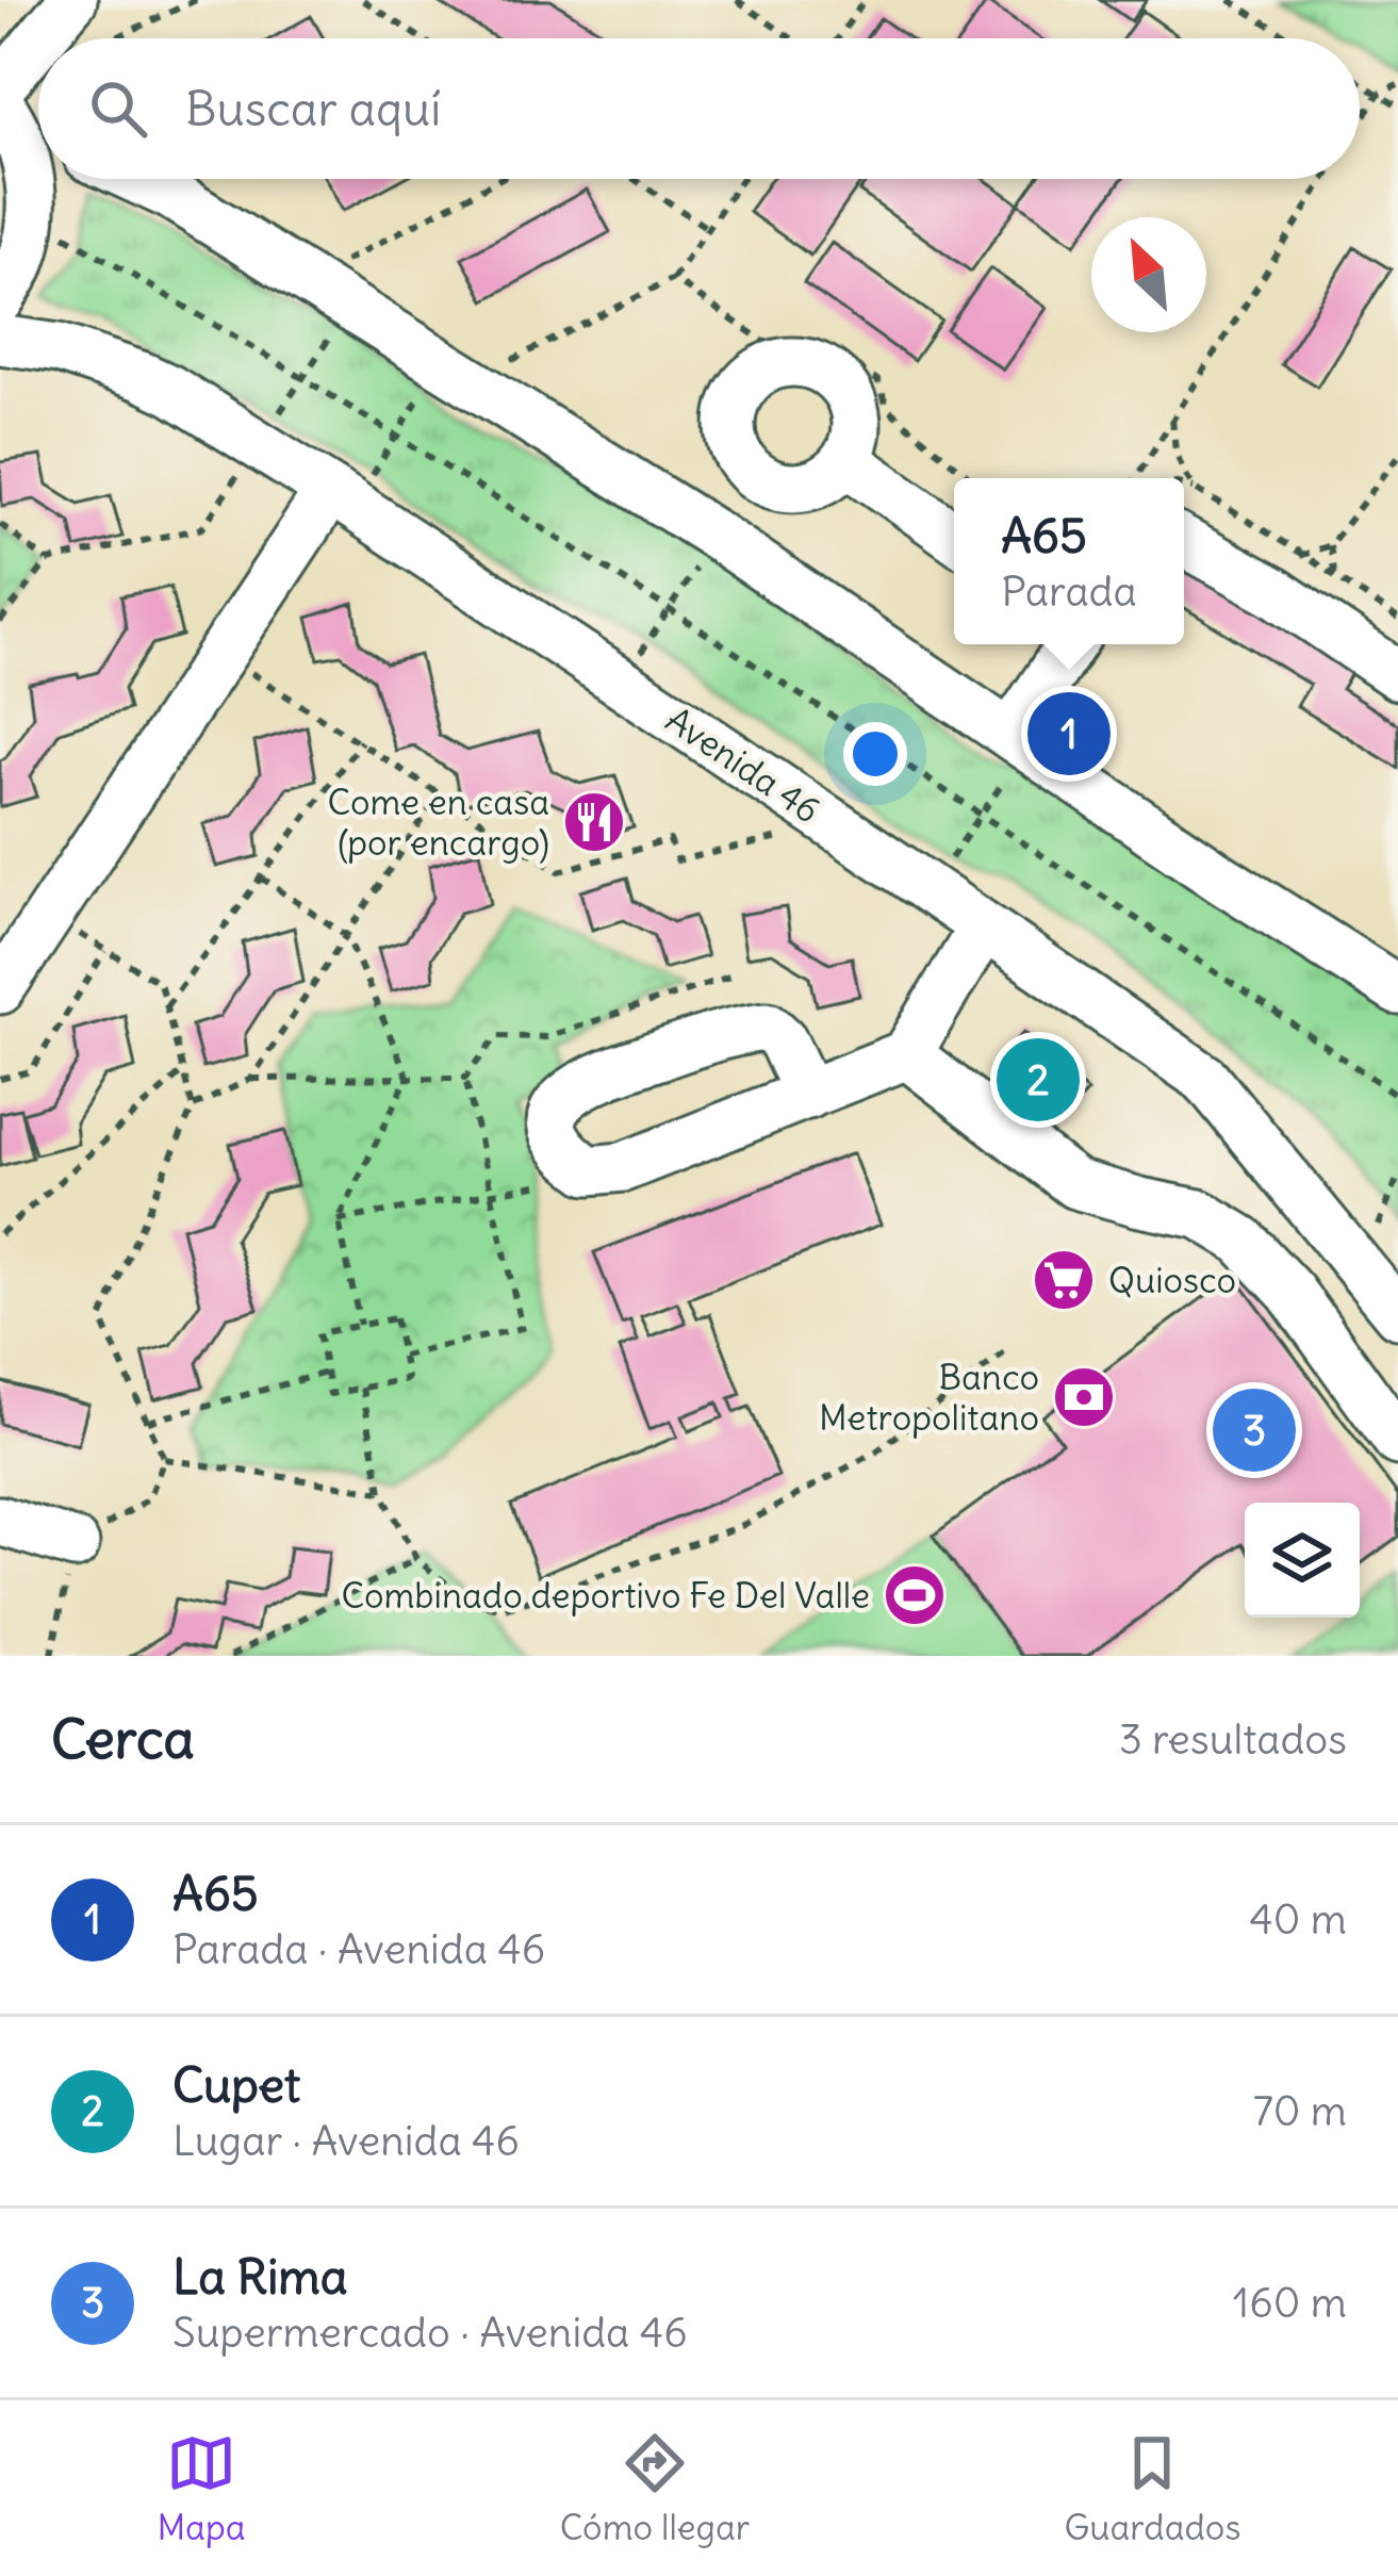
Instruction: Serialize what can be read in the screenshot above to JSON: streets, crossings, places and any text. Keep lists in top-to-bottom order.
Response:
{
  "streets": {
    "street": ["Avenida 46"]
  },
  "places": {
    "restaurant": ["Come en casa (por encargo)"],
    "supermarket": ["Quiosco"],
    "bank": ["Banco Metropolitano"],
    "sports": ["Combinado deportivo Fe Del Valle"]
  },
  "north": "top left",
  "page": {
    "search": "Buscar aquí",
    "popup": ["A65", "Parada"],
    "pins": ["1", "2", "3"],
    "heading": ["Cerca", "3 resultados"],
    "list": [
      {
        "mark": "1",
        "name": "A65",
        "note": "Parada · Avenida 46",
        "value": "40 m"
      },
      {
        "mark": "2",
        "name": "Cupet",
        "note": "Lugar · Avenida 46",
        "value": "70 m"
      },
      {
        "mark": "3",
        "name": "La Rima",
        "note": "Supermercado · Avenida 46",
        "value": "160 m"
      }
    ],
    "nav": ["Mapa", "Cómo llegar", "Guardados"]
  }
}
